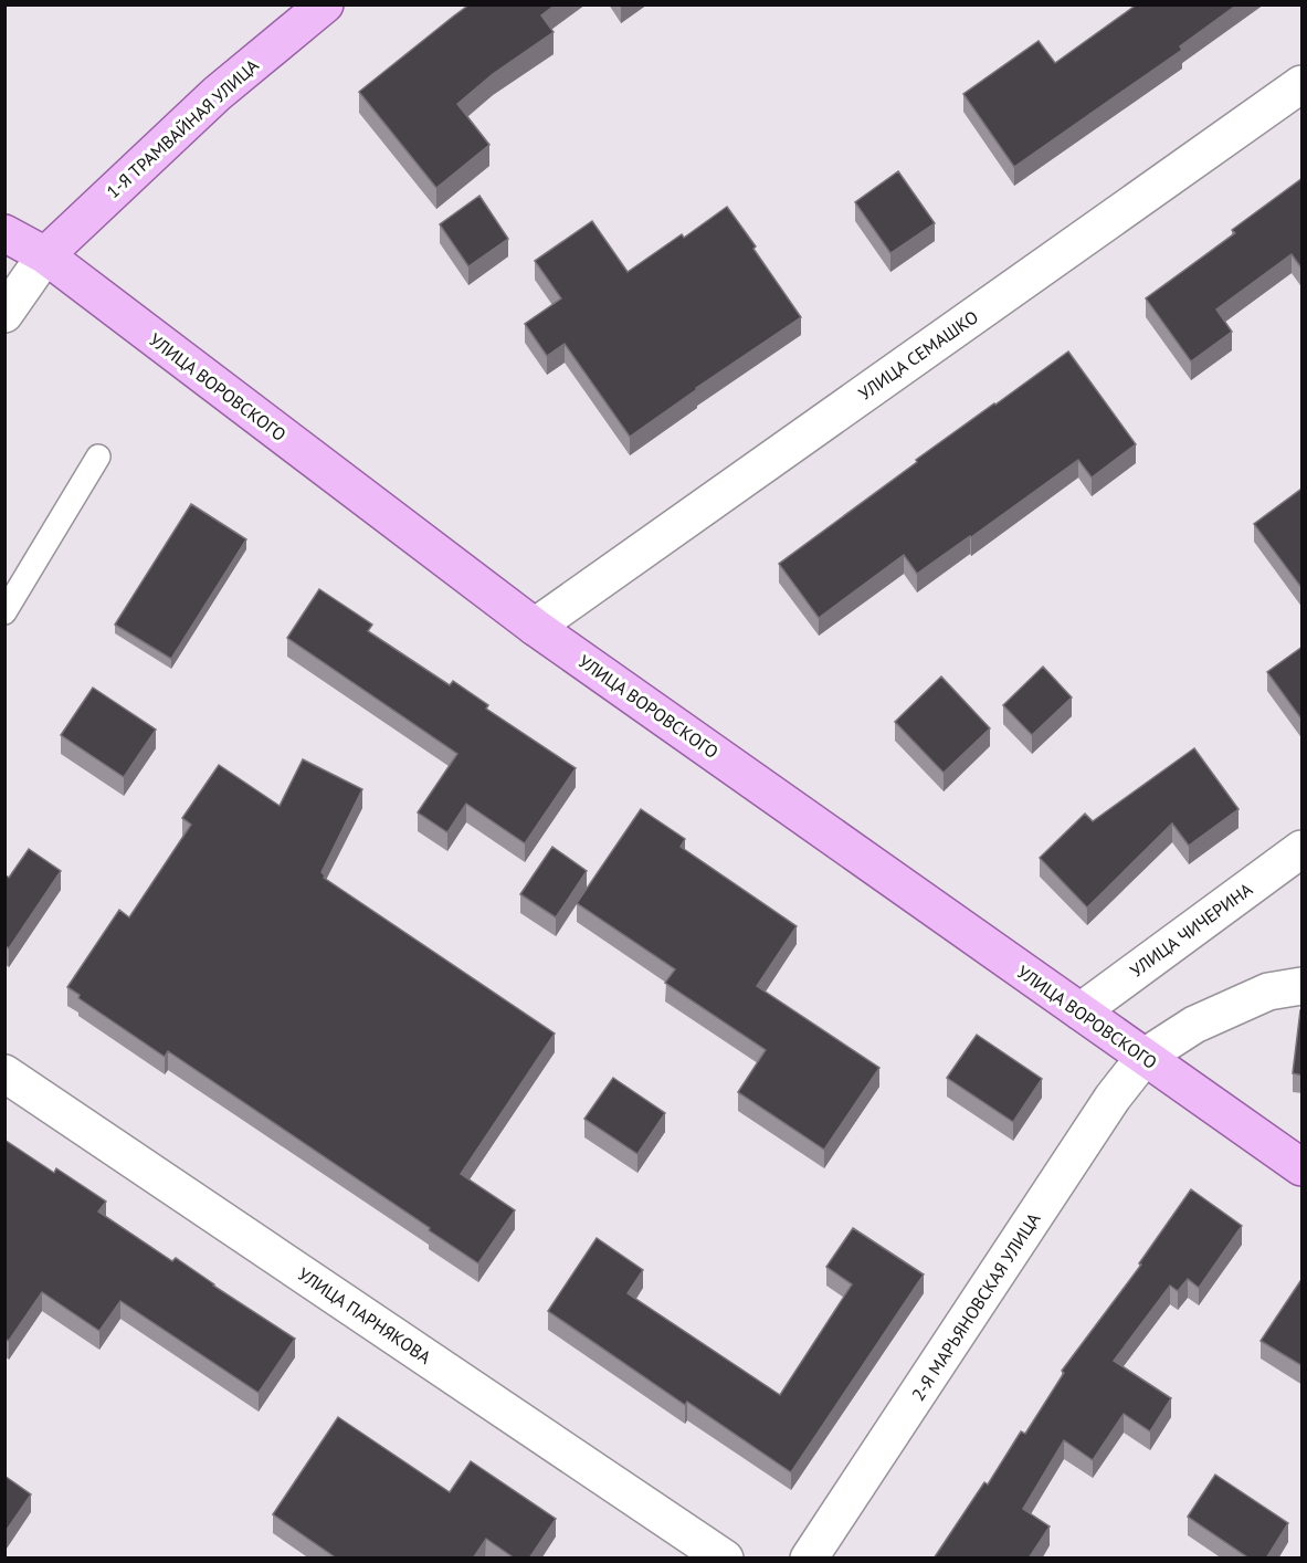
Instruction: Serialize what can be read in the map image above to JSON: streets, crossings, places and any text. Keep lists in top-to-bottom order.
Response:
{
  "streets": {
    "main road": ["1-Я ТРАМВАЙНАЯ УЛИЦА", "УЛИЦА ВОРОВСКОГО"],
    "street": [
      "УЛИЦА СЕМАШКО",
      "УЛИЦА ЧИЧЕРИНА",
      "2-Я МАРЬЯНОВСКАЯ УЛИЦА",
      "УЛИЦА ПАРНЯКОВА"
    ]
  },
  "crossings": [
    ["1-Я ТРАМВАЙНАЯ УЛИЦА", "УЛИЦА ВОРОВСКОГО"],
    ["УЛИЦА СЕМАШКО", "УЛИЦА ВОРОВСКОГО"],
    ["УЛИЦА ВОРОВСКОГО", "УЛИЦА ЧИЧЕРИНА"],
    ["УЛИЦА ВОРОВСКОГО", "2-Я МАРЬЯНОВСКАЯ УЛИЦА"]
  ]
}
